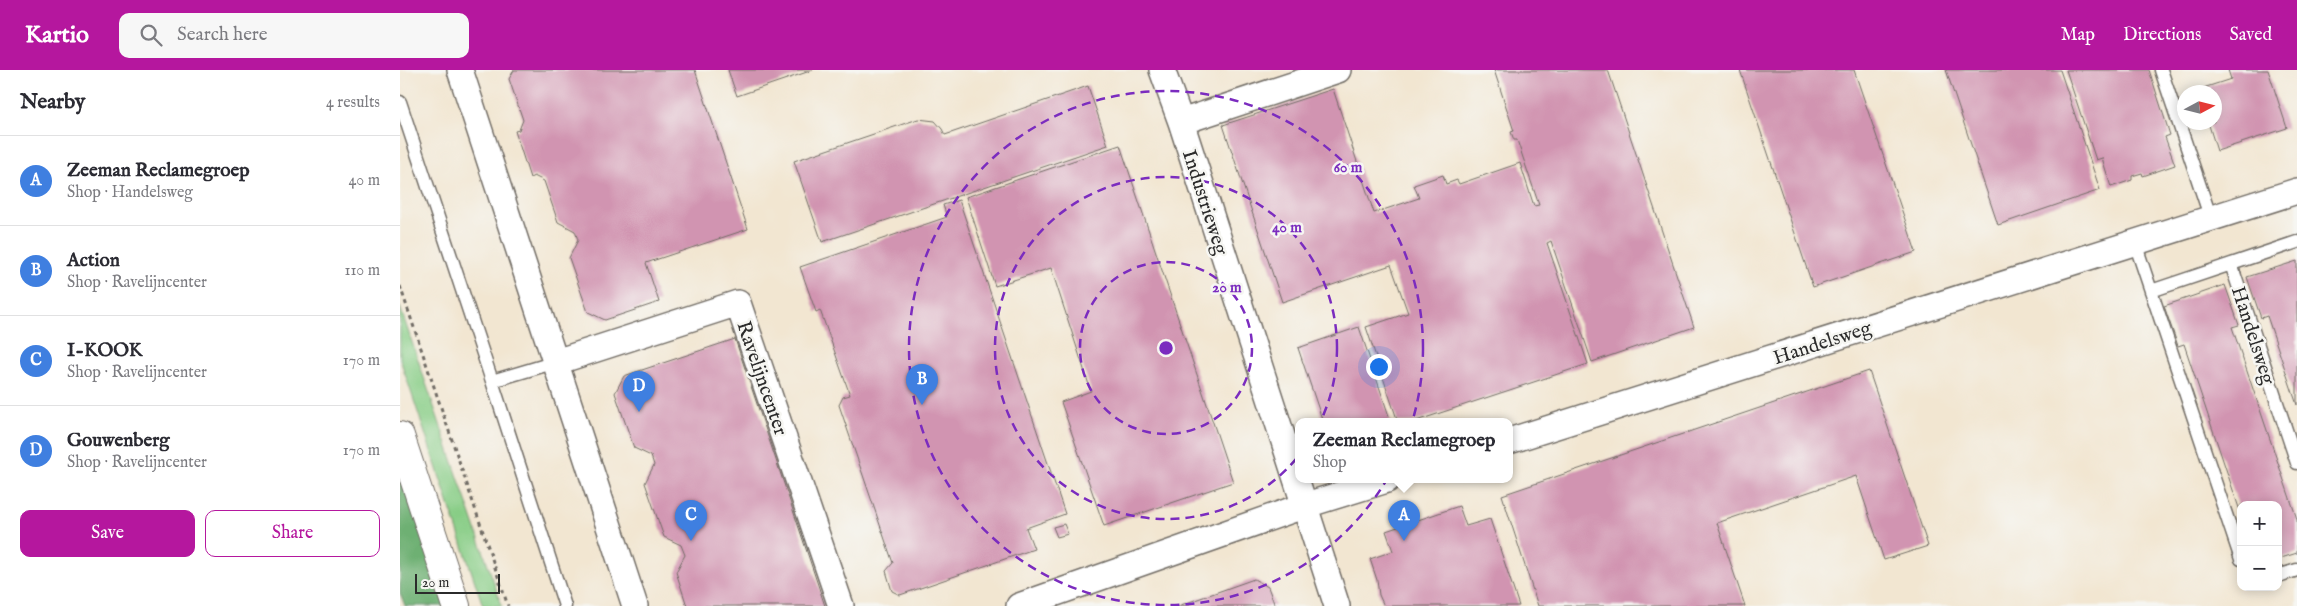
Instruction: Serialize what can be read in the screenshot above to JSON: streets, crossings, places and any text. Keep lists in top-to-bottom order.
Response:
{
  "streets": {
    "street": ["Industrieweg", "Handelsweg", "Ravelijncenter"]
  },
  "scale_bar": "20 m",
  "north": "right",
  "page": {
    "header": "Kartio",
    "search": "Search here",
    "nav": ["Map", "Directions", "Saved"],
    "heading": ["Nearby", "4 results"],
    "list": [
      {
        "mark": "A",
        "name": "Zeeman Reclamegroep",
        "note": "Shop · Handelsweg",
        "value": "40 m"
      },
      {
        "mark": "B",
        "name": "Action",
        "note": "Shop · Ravelijncenter",
        "value": "110 m"
      },
      {
        "mark": "C",
        "name": "I-KOOK",
        "note": "Shop · Ravelijncenter",
        "value": "170 m"
      },
      {
        "mark": "D",
        "name": "Gouwenberg",
        "note": "Shop · Ravelijncenter",
        "value": "170 m"
      }
    ],
    "pins": [
      "B",
      "D",
      "A",
      "C"
    ],
    "popup": ["Zeeman Reclamegroep", "Shop"],
    "buttons": ["Save", "Share"],
    "map_buttons": ["+", "−"],
    "scale": "20 m"
  },
  "rings": ["60 m", "40 m", "20 m"]
}
